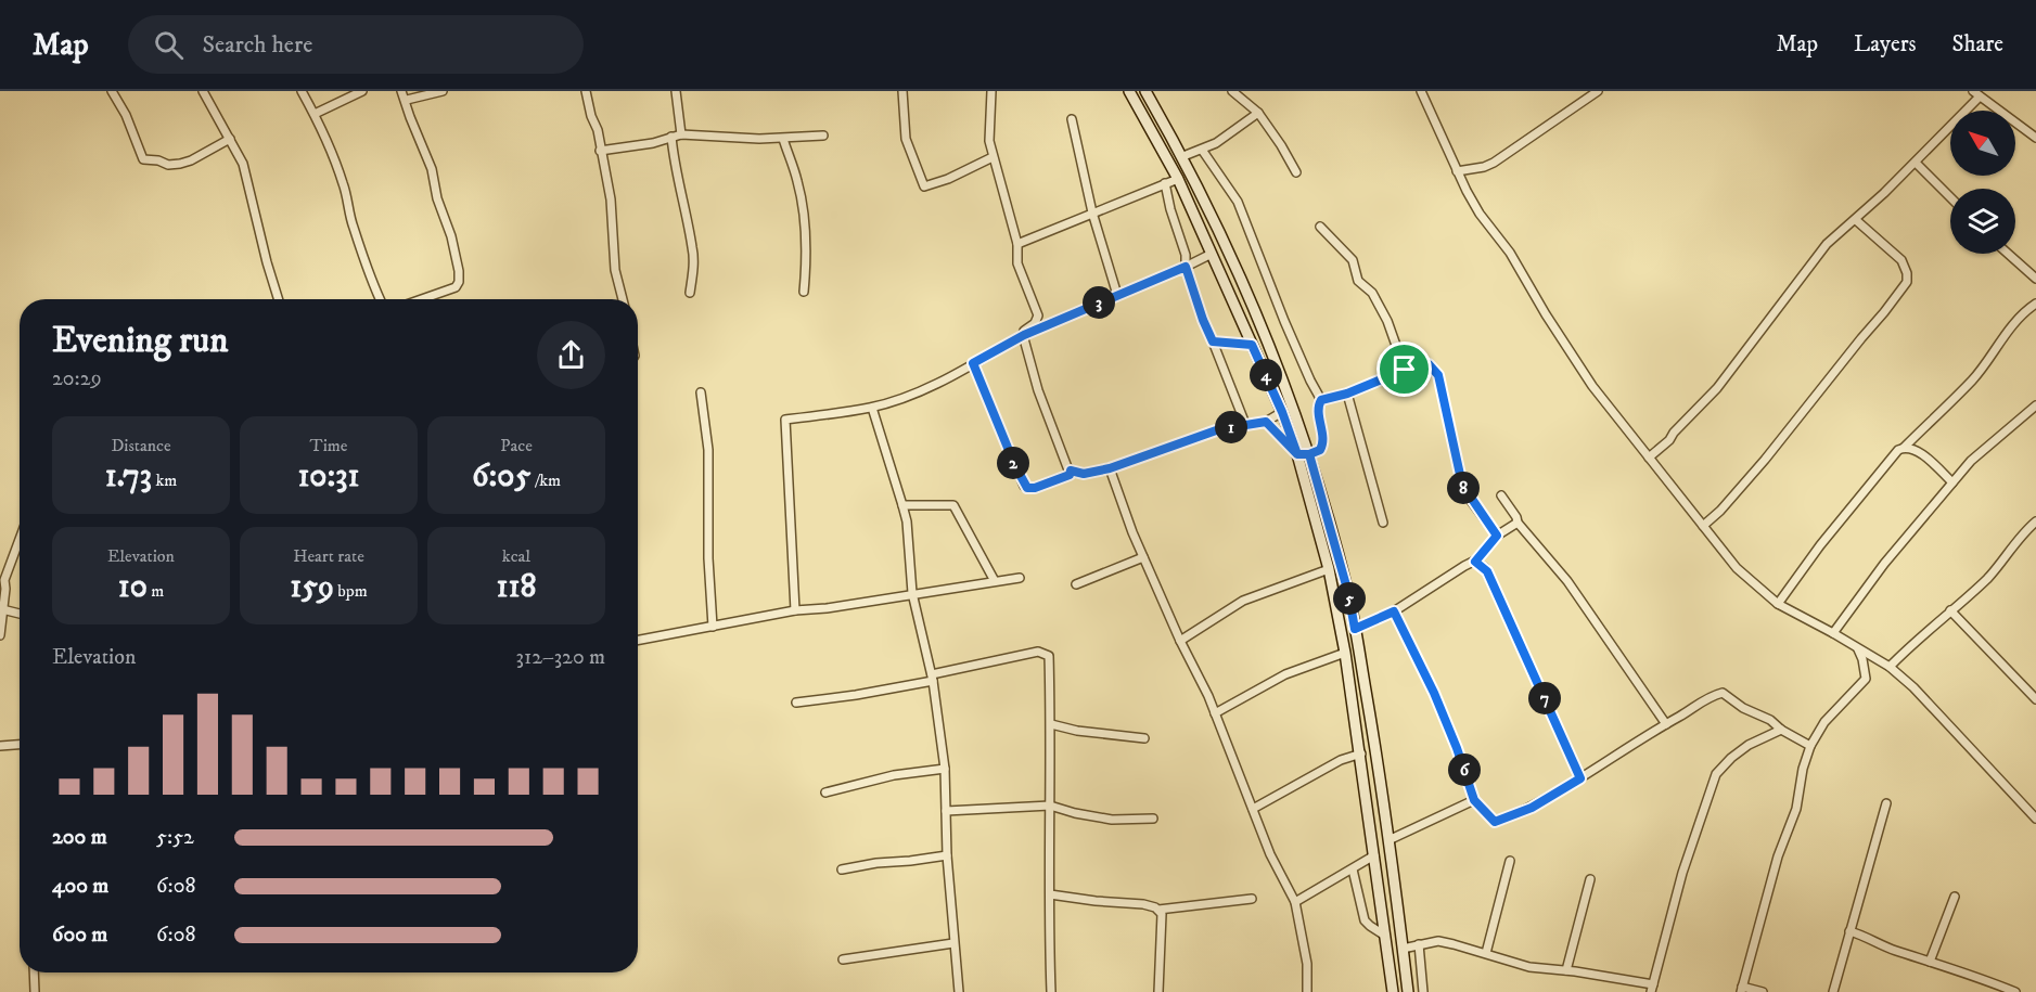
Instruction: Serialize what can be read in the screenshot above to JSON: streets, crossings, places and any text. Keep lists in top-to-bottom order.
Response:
{
  "north": "top left",
  "page": {
    "header": "Map",
    "search": "Search here",
    "nav": ["Map", "Layers", "Share"],
    "pins": [
      "3",
      "4",
      "1",
      "2",
      "8",
      "5",
      "7",
      "6"
    ],
    "heading": ["Evening run", "20:29"],
    "stats": [
      ["Distance", "1.73 km"],
      ["Time", "10:31"],
      ["Pace", "6:05 /km"],
      ["Elevation", "10 m"],
      ["Heart rate", "159 bpm"],
      ["kcal", "118"]
    ],
    "chart": ["Elevation", "312–320 m"],
    "list": [
      {
        "name": "200 m",
        "note": "5:52"
      },
      {
        "name": "400 m",
        "note": "6:08"
      },
      {
        "name": "600 m",
        "note": "6:08"
      }
    ]
  }
}
